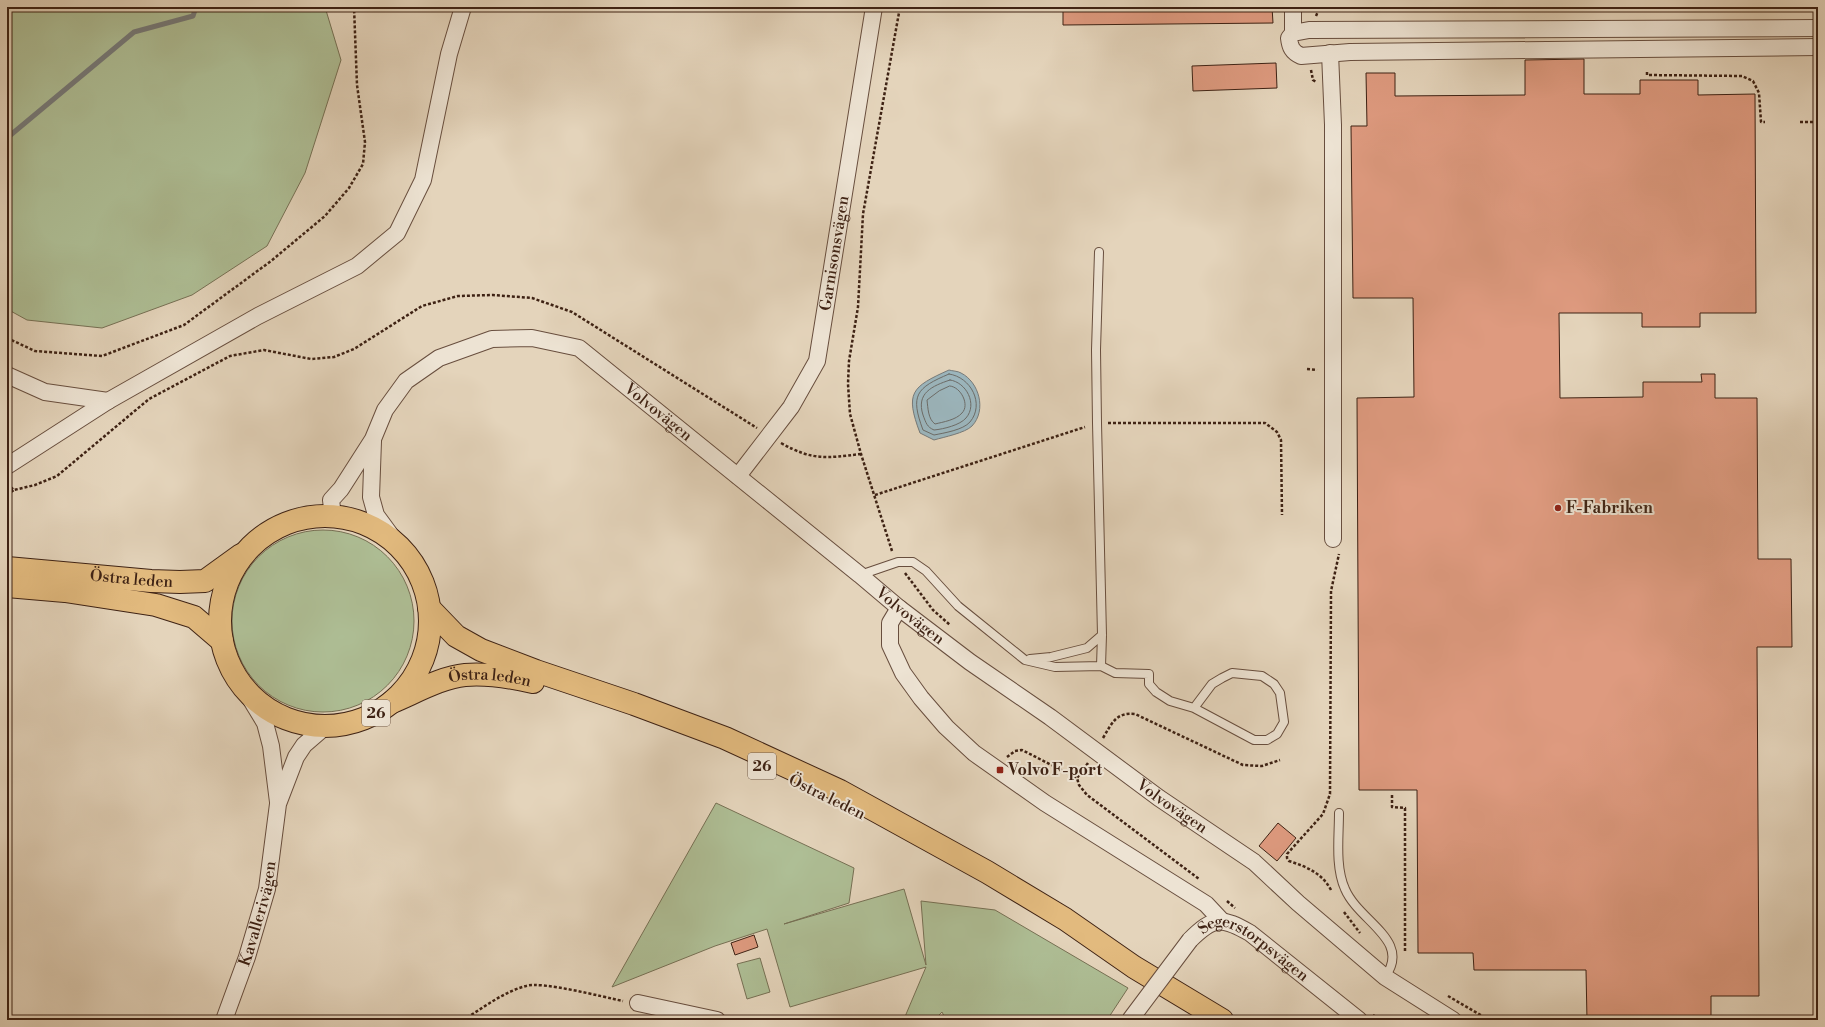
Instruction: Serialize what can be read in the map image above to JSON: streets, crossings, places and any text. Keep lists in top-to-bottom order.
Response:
{
  "streets": {
    "highway": ["Östra leden", "26"],
    "street": [
      "Garnisonsvägen",
      "Volvovägen",
      "Kavallerivägen",
      "Segerstorpsvägen"
    ]
  },
  "crossings": [
    ["Garnisonsvägen", "Volvovägen"],
    ["Östra leden", "26"]
  ],
  "places": {
    "other": ["F-Fabriken"],
    "transit": ["Volvo F-port"]
  }
}
